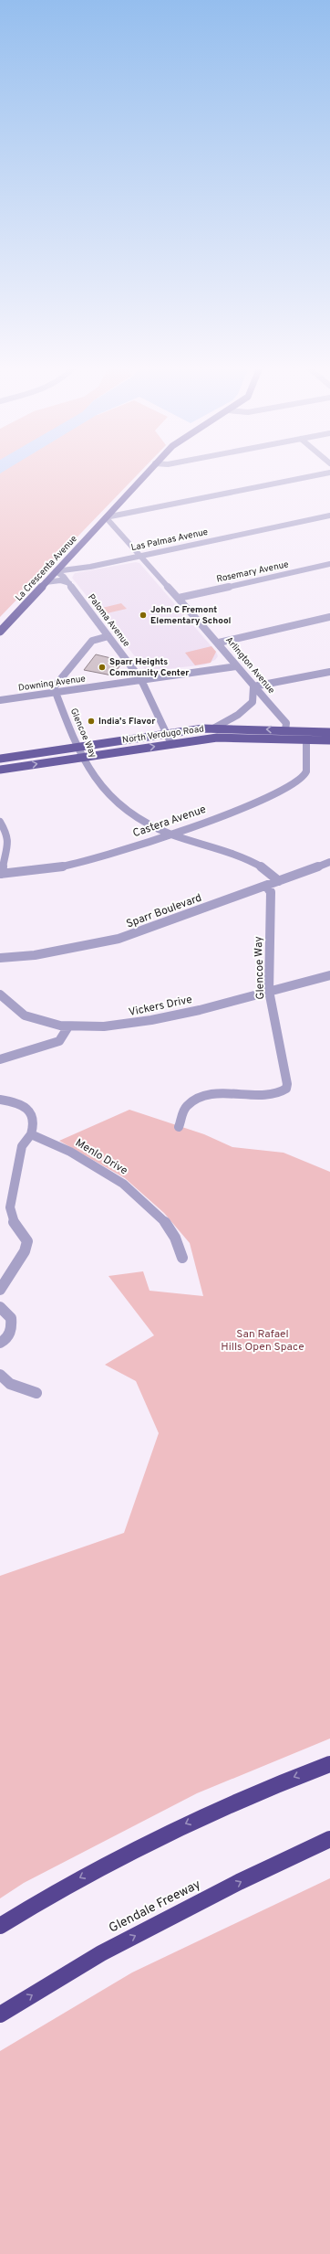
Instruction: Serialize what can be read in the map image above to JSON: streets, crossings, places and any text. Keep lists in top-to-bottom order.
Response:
{
  "streets": {
    "highway": ["Glendale Freeway"],
    "main road": ["La Crescenta Avenue", "North Verdugo Road"],
    "street": [
      "Las Palmas Avenue",
      "Rosemary Avenue",
      "Paloma Avenue",
      "Arlington Avenue",
      "Downing Avenue",
      "Glencoe Way",
      "Castera Avenue",
      "Sparr Boulevard",
      "Vickers Drive",
      "Menlo Drive"
    ]
  },
  "crossings": [
    ["Las Palmas Avenue", "La Crescenta Avenue"],
    ["Las Palmas Avenue", "Paloma Avenue"],
    ["Las Palmas Avenue", "Arlington Avenue"],
    ["La Crescenta Avenue", "Paloma Avenue"],
    ["La Crescenta Avenue", "Arlington Avenue"],
    ["Rosemary Avenue", "Arlington Avenue"],
    ["Paloma Avenue", "Downing Avenue"],
    ["Paloma Avenue", "North Verdugo Road"],
    ["Arlington Avenue", "Downing Avenue"],
    ["Arlington Avenue", "North Verdugo Road"],
    ["Downing Avenue", "Glencoe Way"],
    ["Glencoe Way", "North Verdugo Road"],
    ["Glencoe Way", "Castera Avenue"],
    ["Glencoe Way", "Sparr Boulevard"],
    ["Glencoe Way", "Vickers Drive"],
    ["North Verdugo Road", "Castera Avenue"]
  ],
  "parks": ["San Rafael Hills Open Space"],
  "places": ["John C Fremont Elementary School", "Sparr Heights Community Center", "India's Flavor"]
}
